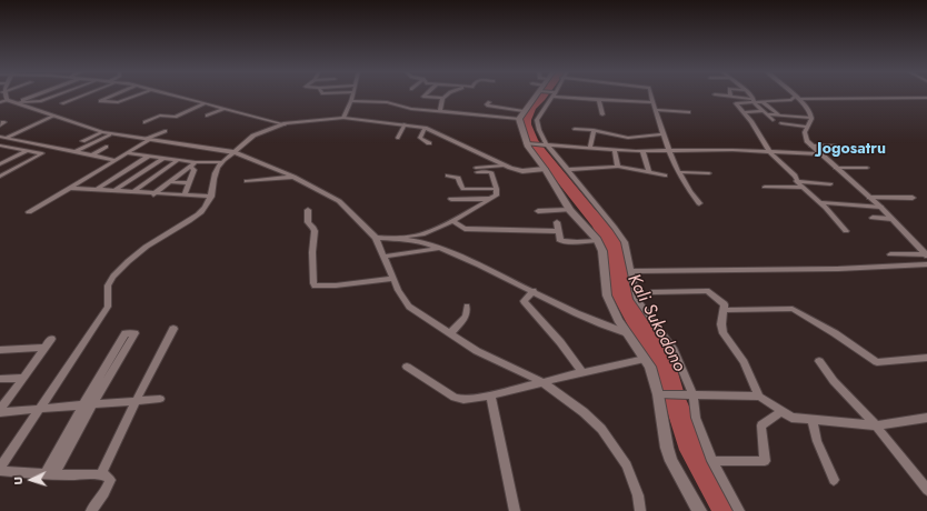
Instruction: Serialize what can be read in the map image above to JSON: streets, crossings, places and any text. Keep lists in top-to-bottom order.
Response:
{
  "districts": ["Jogosatru"],
  "water": ["Kali Sukodono"],
  "north": "left"
}
